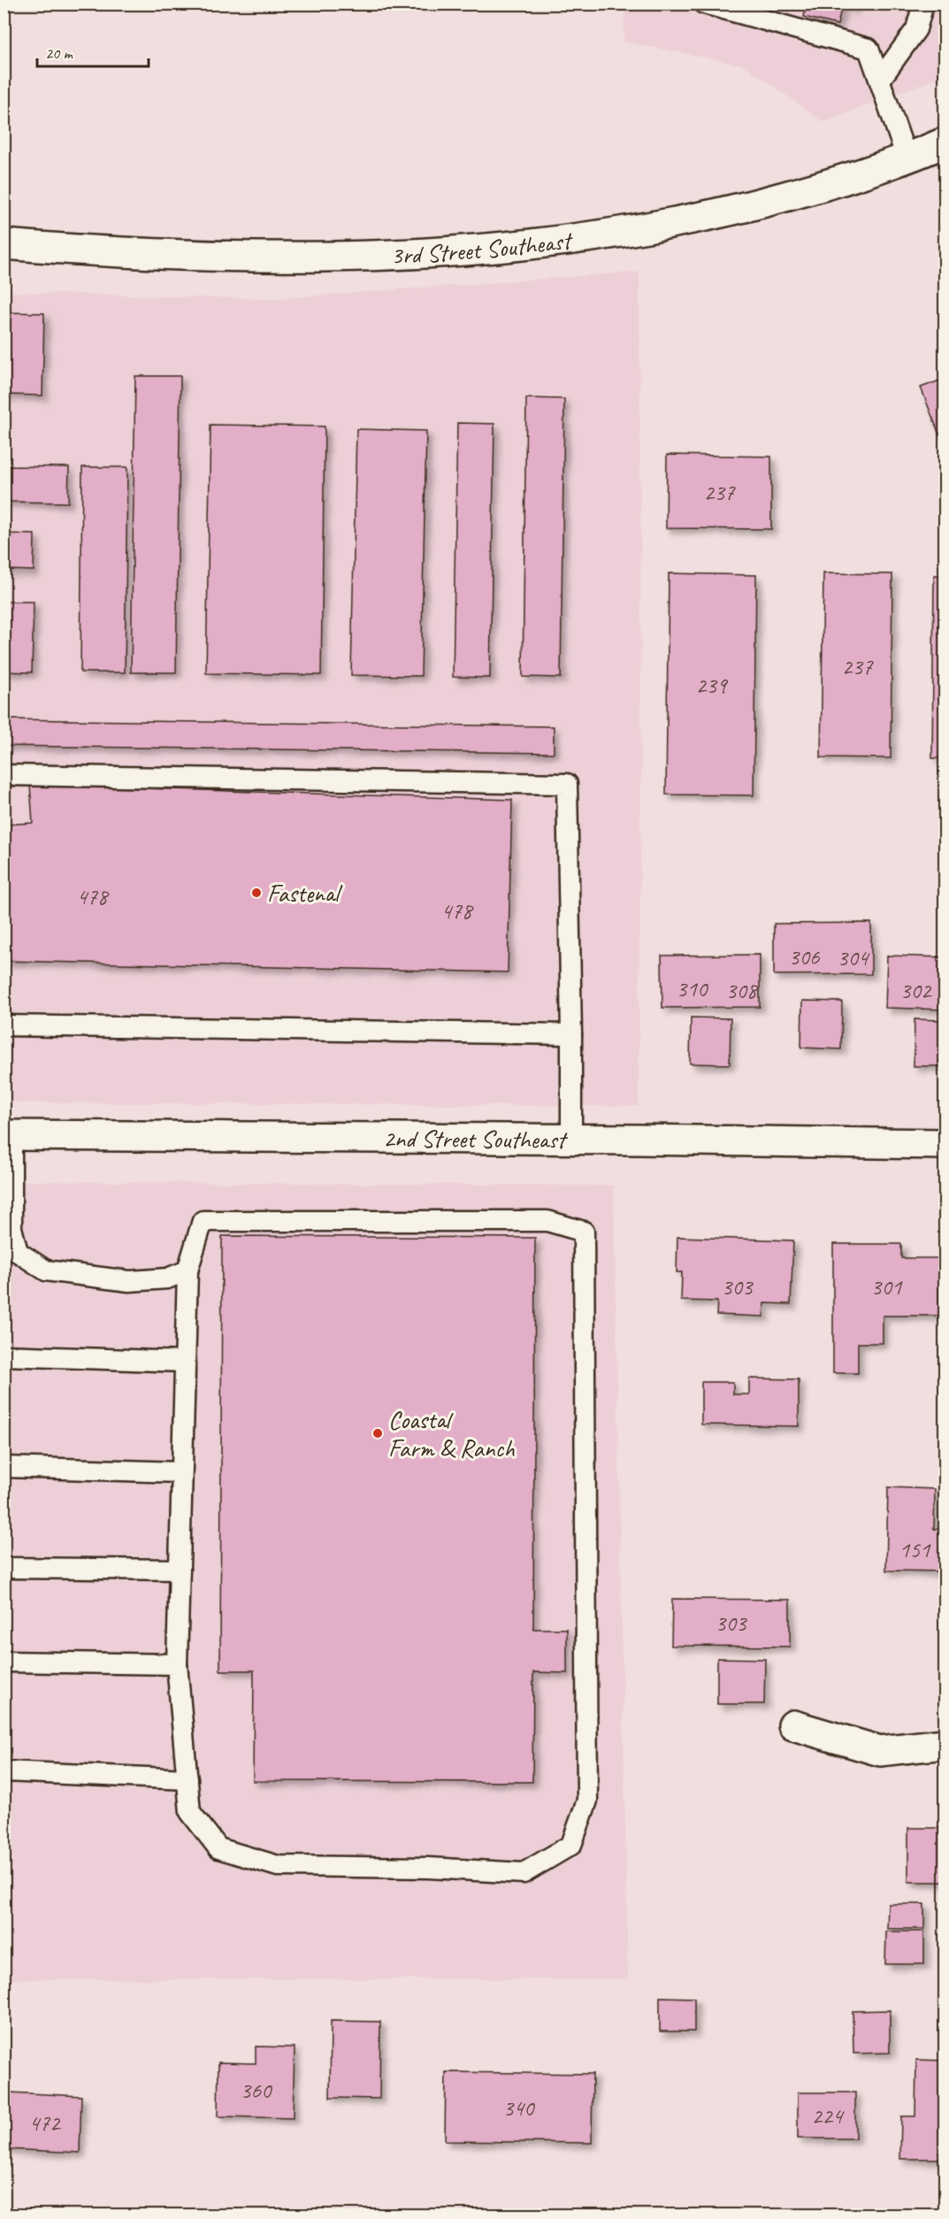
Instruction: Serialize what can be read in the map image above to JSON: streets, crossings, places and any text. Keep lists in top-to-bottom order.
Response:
{
  "streets": {
    "street": ["3rd Street Southeast", "2nd Street Southeast"]
  },
  "places": ["Fastenal", "Coastal Farm & Ranch"],
  "house_numbers": [
    "237",
    "237",
    "239",
    "478",
    "478",
    "306",
    "304",
    "310",
    "308",
    "302",
    "303",
    "301",
    "151",
    "303",
    "360",
    "340",
    "224",
    "472"
  ],
  "scale_bar": "20 m"
}
